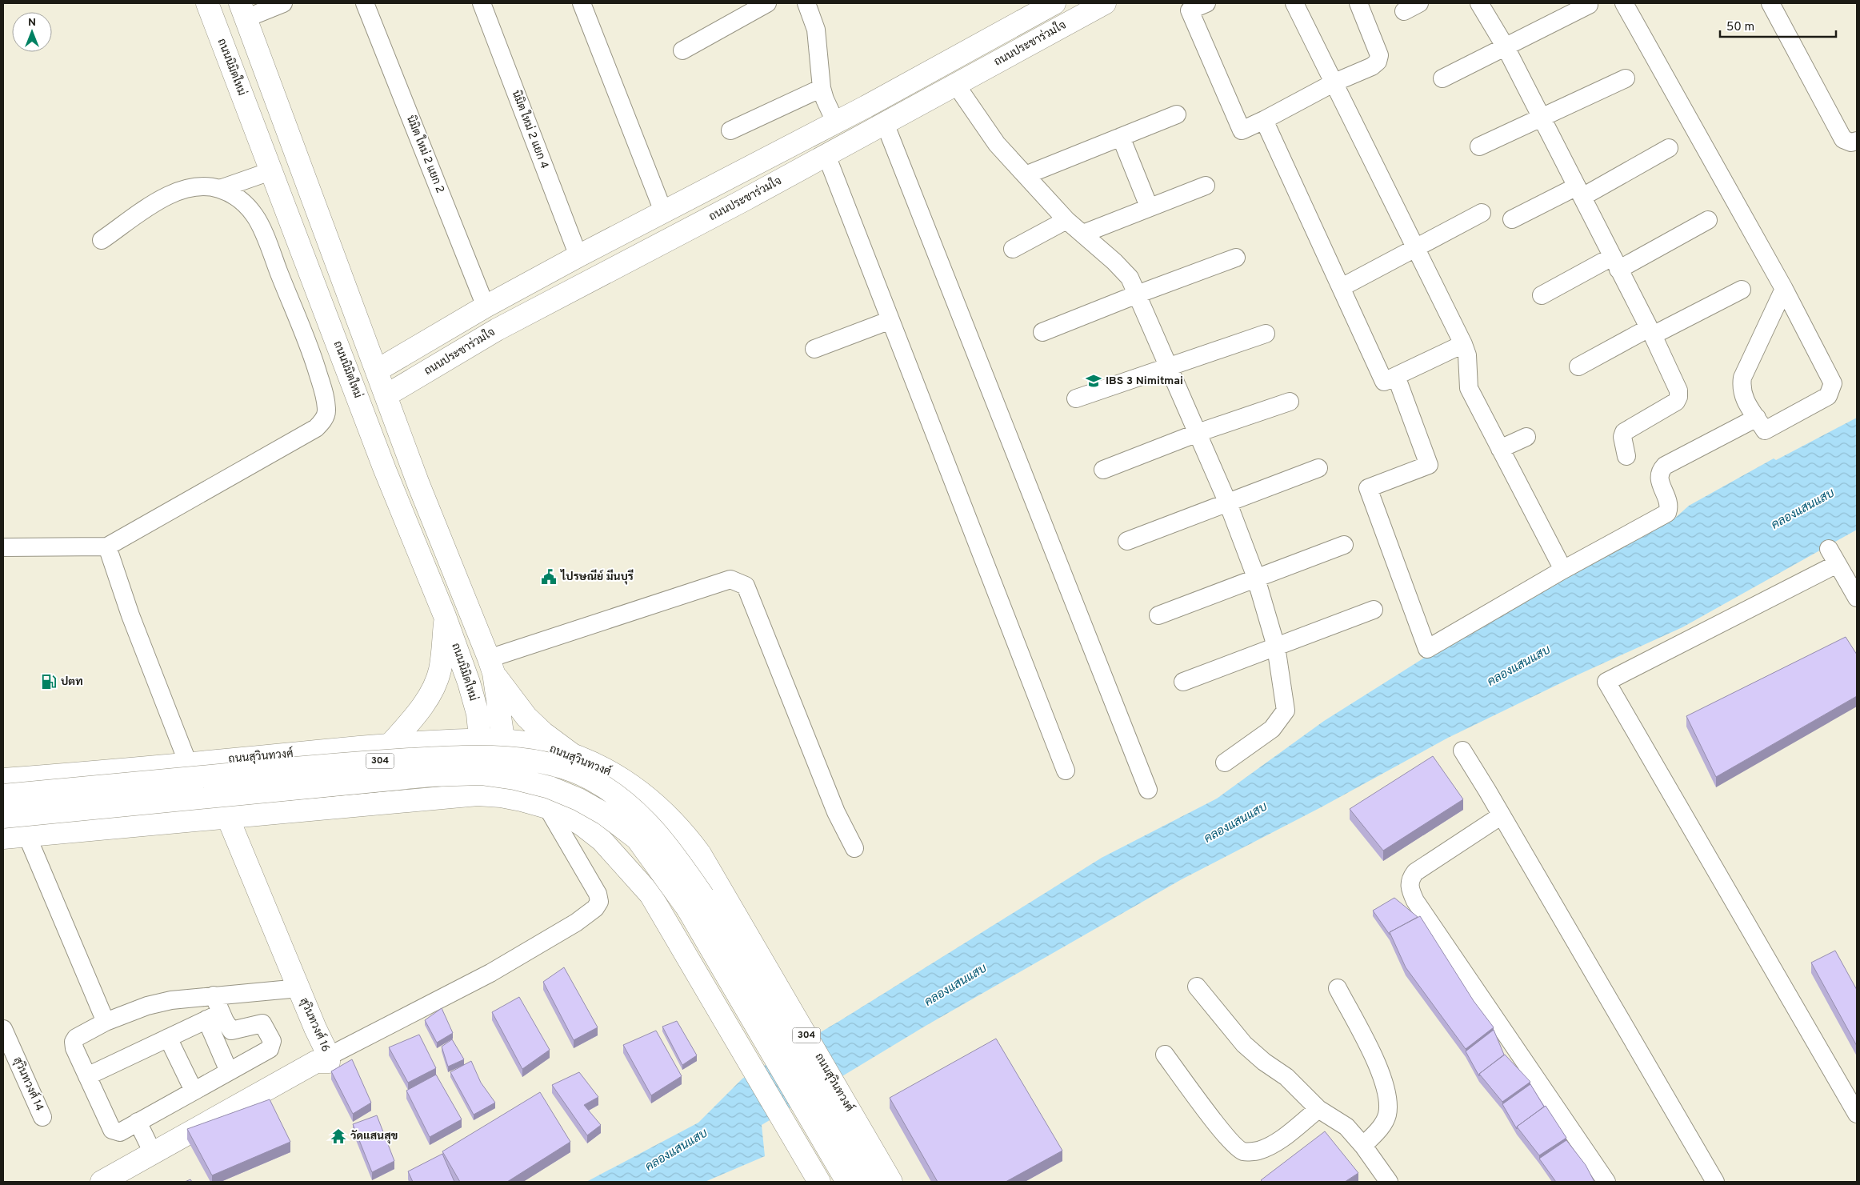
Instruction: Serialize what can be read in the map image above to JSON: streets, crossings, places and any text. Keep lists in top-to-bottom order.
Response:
{
  "streets": {
    "main road": [
      "ถนนประชาร่วมใจ",
      "ถนนนิมิตใหม่",
      "ถนนสุวินทวงศ์",
      "304",
      "สุวินทวงศ์ 16"
    ],
    "street": ["นิมิต ใหม่ 2 แยก 4", "นิมิต ใหม่ 2 แยก 2", "สุวินทวงศ์ 14"]
  },
  "crossings": [
    ["ถนนนิมิตใหม่", "ถนนสุวินทวงศ์"]
  ],
  "water": ["คลองแสนแสบ"],
  "places": {
    "school or university": ["IBS 3 Nimitmai"],
    "public building": ["ไปรษณีย์ มีนบุรี"],
    "fuel station": ["ปตท"],
    "temple": ["วัดแสนสุข"]
  },
  "scale_bar": "50 m",
  "north": "top"
}
